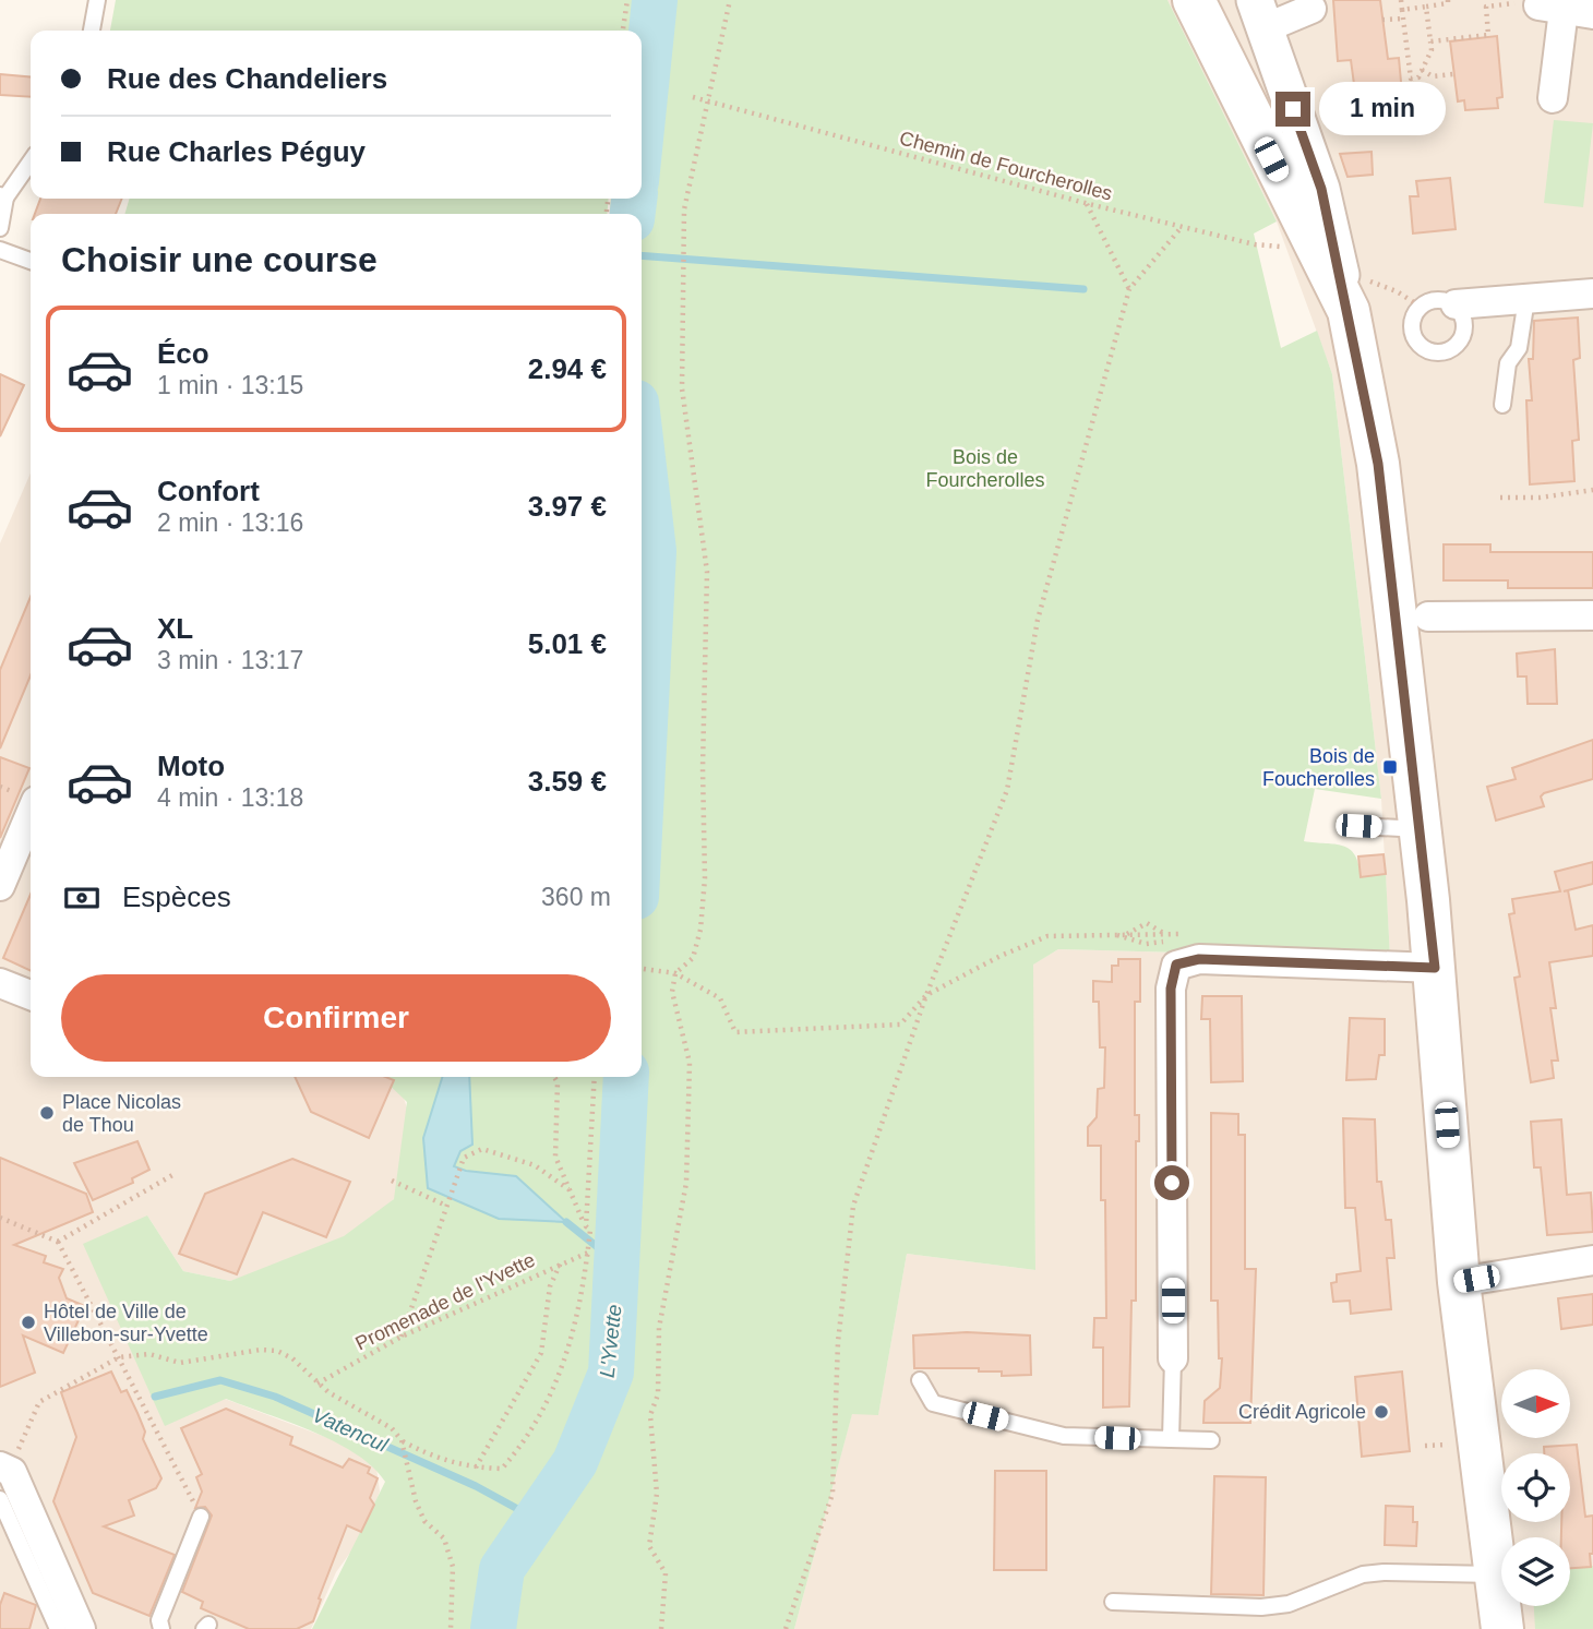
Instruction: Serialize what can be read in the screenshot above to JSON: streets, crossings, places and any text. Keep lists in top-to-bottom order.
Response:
{
  "streets": {
    "path": ["Chemin de Fourcherolles", "Promenade de l'Yvette"]
  },
  "water": ["L'Yvette", "Vatencul"],
  "parks": ["Bois de Fourcherolles"],
  "places": {
    "transit": ["Bois de Foucherolles"],
    "other": ["Place Nicolas de Thou", "Hôtel de Ville de Villebon-sur-Yvette", "Crédit Agricole"]
  },
  "north": "right",
  "page": {
    "banner": ["Rue des Chandeliers", "Rue Charles Péguy"],
    "bubble": "1 min",
    "heading": "Choisir une course",
    "list": [
      {
        "name": "Éco",
        "note": "1 min · 13:15",
        "value": "2.94 €"
      },
      {
        "name": "Confort",
        "note": "2 min · 13:16",
        "value": "3.97 €"
      },
      {
        "name": "XL",
        "note": "3 min · 13:17",
        "value": "5.01 €"
      },
      {
        "name": "Moto",
        "note": "4 min · 13:18",
        "value": "3.59 €"
      }
    ],
    "pay": ["Espèces", "360 m"],
    "buttons": "Confirmer"
  }
}
